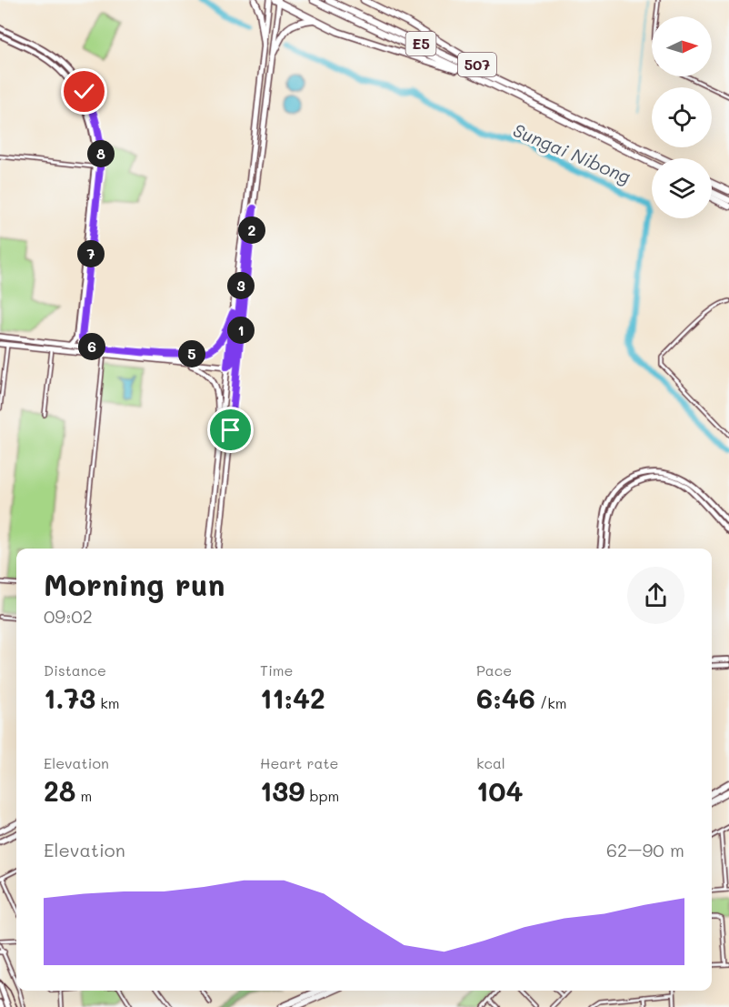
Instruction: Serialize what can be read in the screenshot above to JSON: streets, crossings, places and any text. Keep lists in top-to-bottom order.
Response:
{
  "streets": {
    "highway": ["E5", "507"]
  },
  "crossings": [
    ["E5", "507"]
  ],
  "water": ["Sungai Nibong"],
  "north": "right",
  "page": {
    "pins": [
      "8",
      "2",
      "7",
      "3",
      "1",
      "6",
      "5"
    ],
    "heading": ["Morning run", "09:02"],
    "stats": [
      ["Distance", "1.73 km"],
      ["Time", "11:42"],
      ["Pace", "6:46 /km"],
      ["Elevation", "28 m"],
      ["Heart rate", "139 bpm"],
      ["kcal", "104"]
    ],
    "chart": ["Elevation", "62–90 m"]
  }
}
